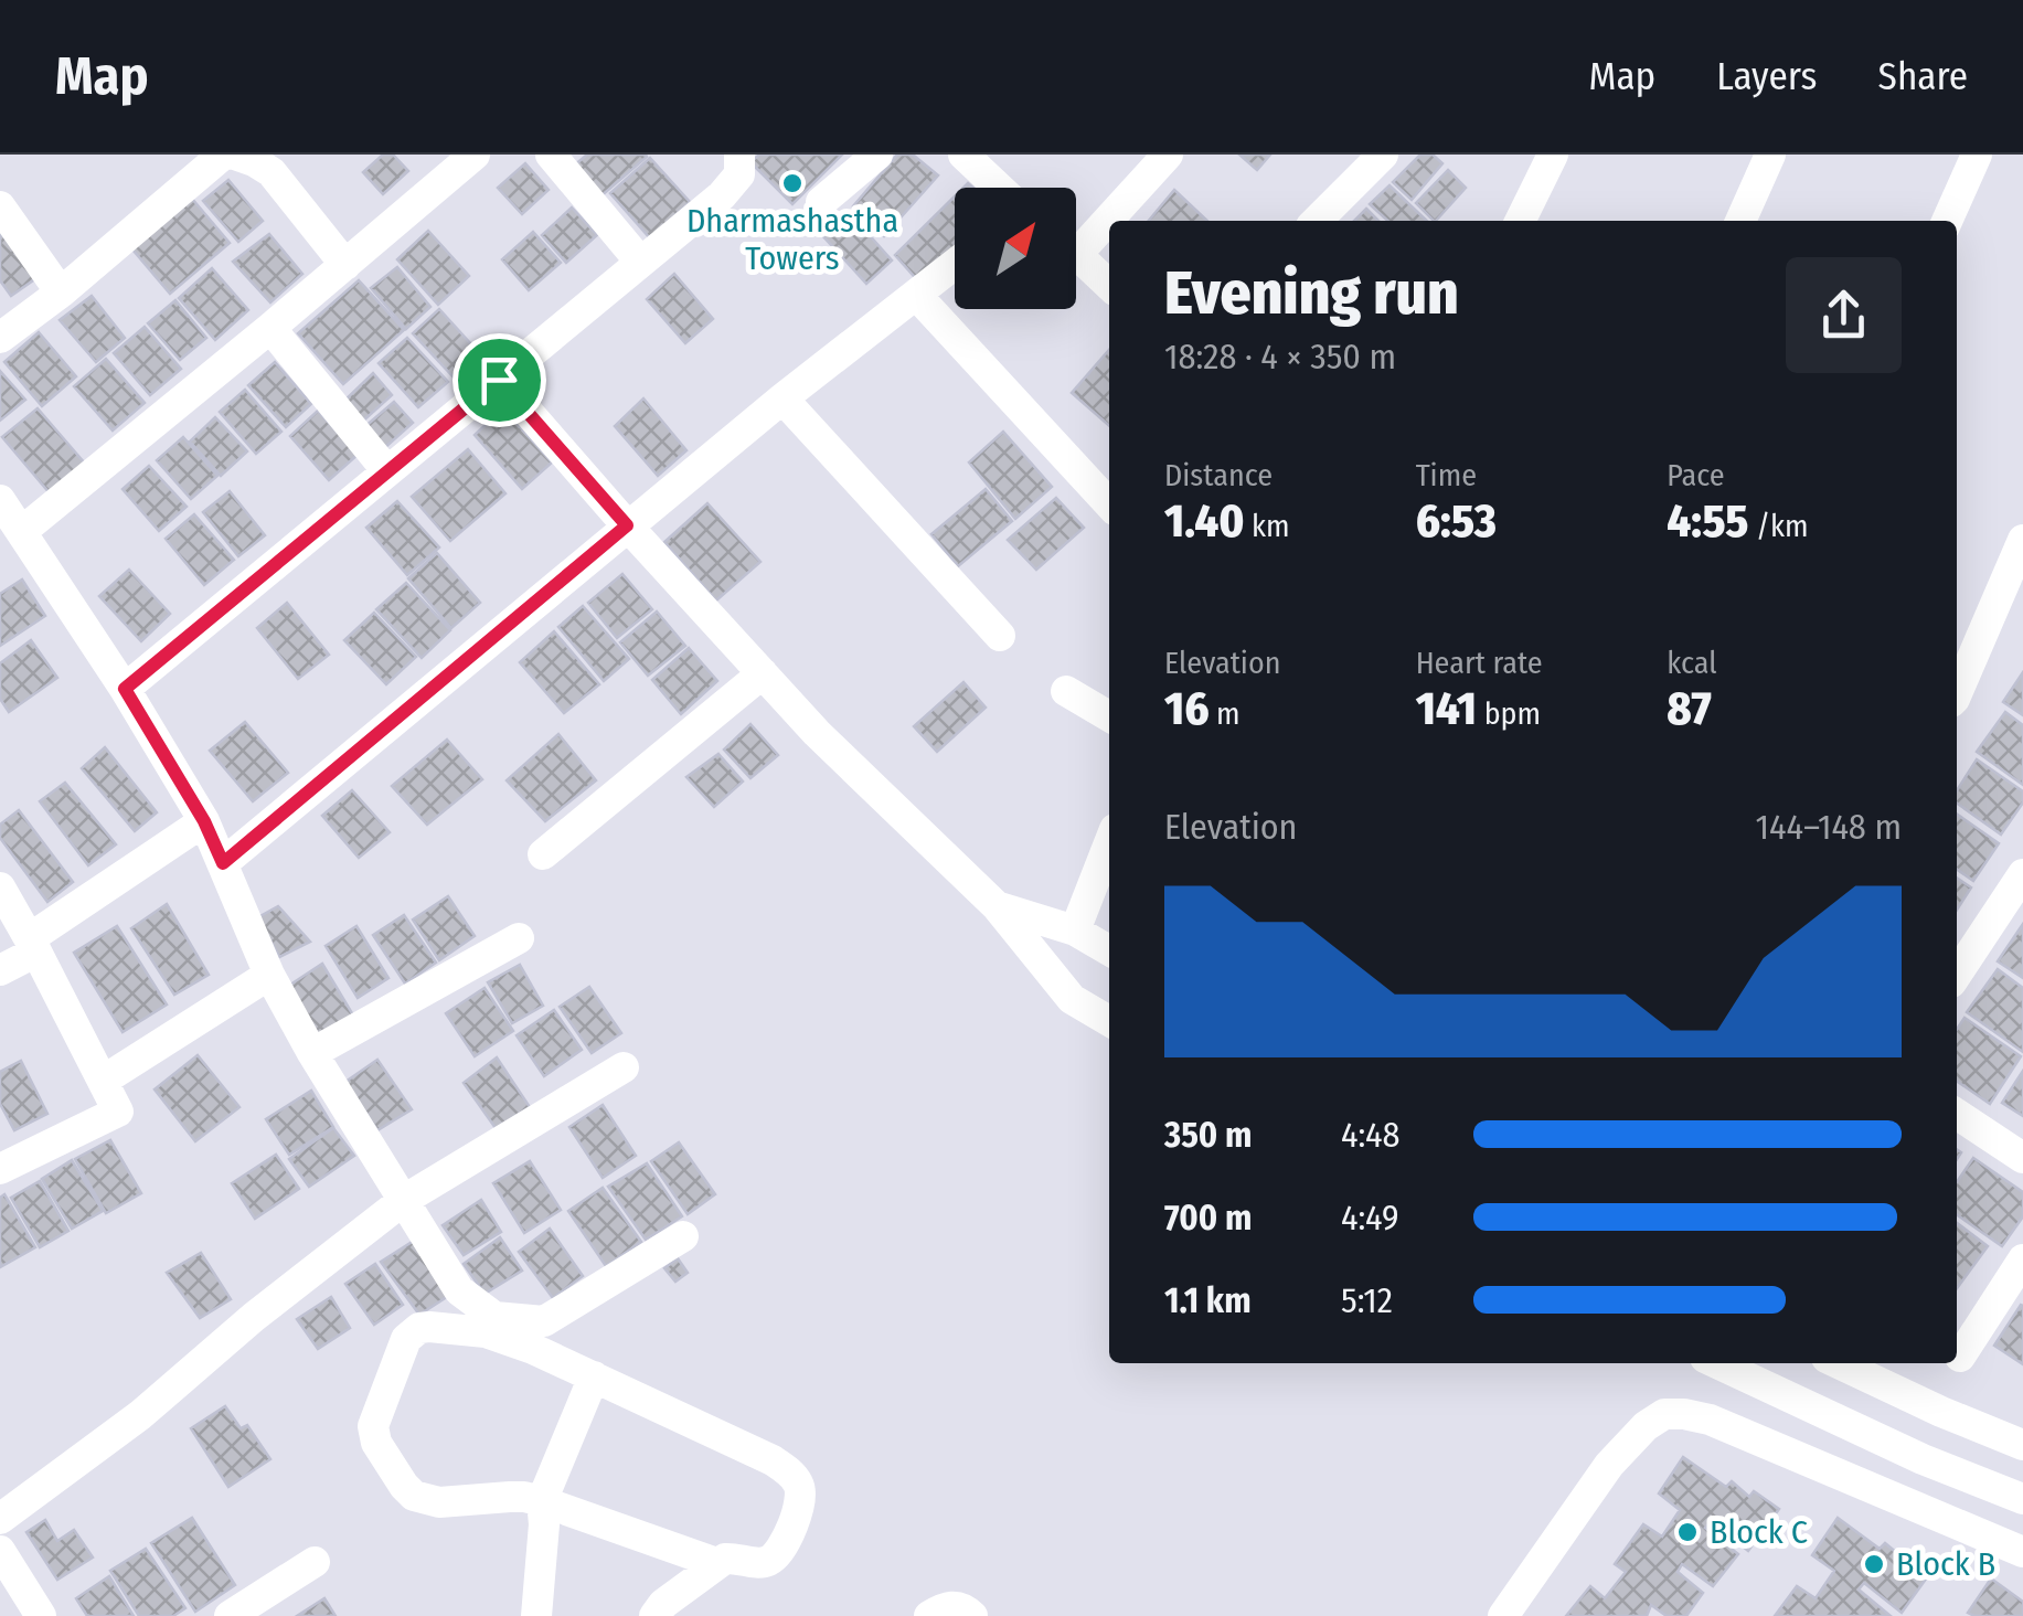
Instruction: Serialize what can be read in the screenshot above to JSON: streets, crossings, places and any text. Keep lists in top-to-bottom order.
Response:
{
  "places": ["Dharmashastha Towers", "Block C", "Block B"],
  "north": "top right",
  "page": {
    "header": "Map",
    "nav": ["Map", "Layers", "Share"],
    "heading": ["Evening run", "18:28 · 4 × 350 m"],
    "stats": [
      ["Distance", "1.40 km"],
      ["Time", "6:53"],
      ["Pace", "4:55 /km"],
      ["Elevation", "16 m"],
      ["Heart rate", "141 bpm"],
      ["kcal", "87"]
    ],
    "chart": ["Elevation", "144–148 m"],
    "list": [
      {
        "name": "350 m",
        "note": "4:48"
      },
      {
        "name": "700 m",
        "note": "4:49"
      },
      {
        "name": "1.1 km",
        "note": "5:12"
      }
    ]
  }
}
